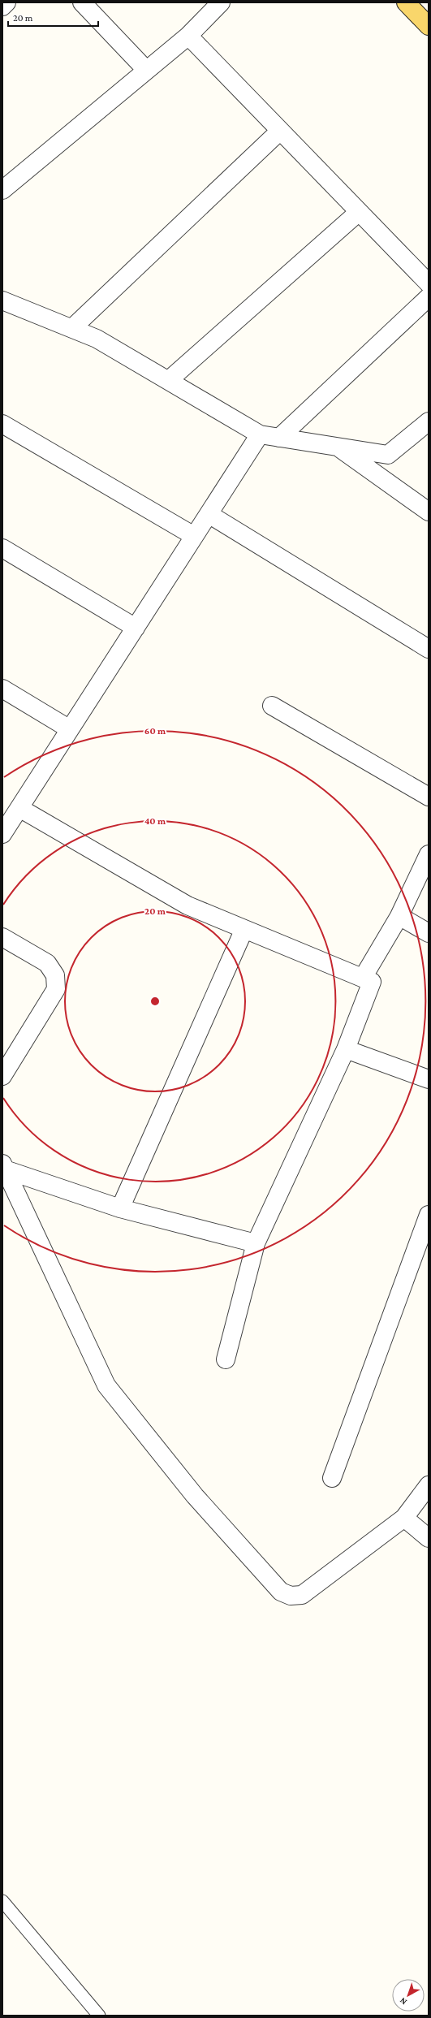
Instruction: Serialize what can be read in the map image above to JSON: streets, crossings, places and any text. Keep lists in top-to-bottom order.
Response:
{
  "scale_bar": "20 m",
  "north": "bottom left",
  "rings": ["60 m", "40 m", "20 m"]
}
